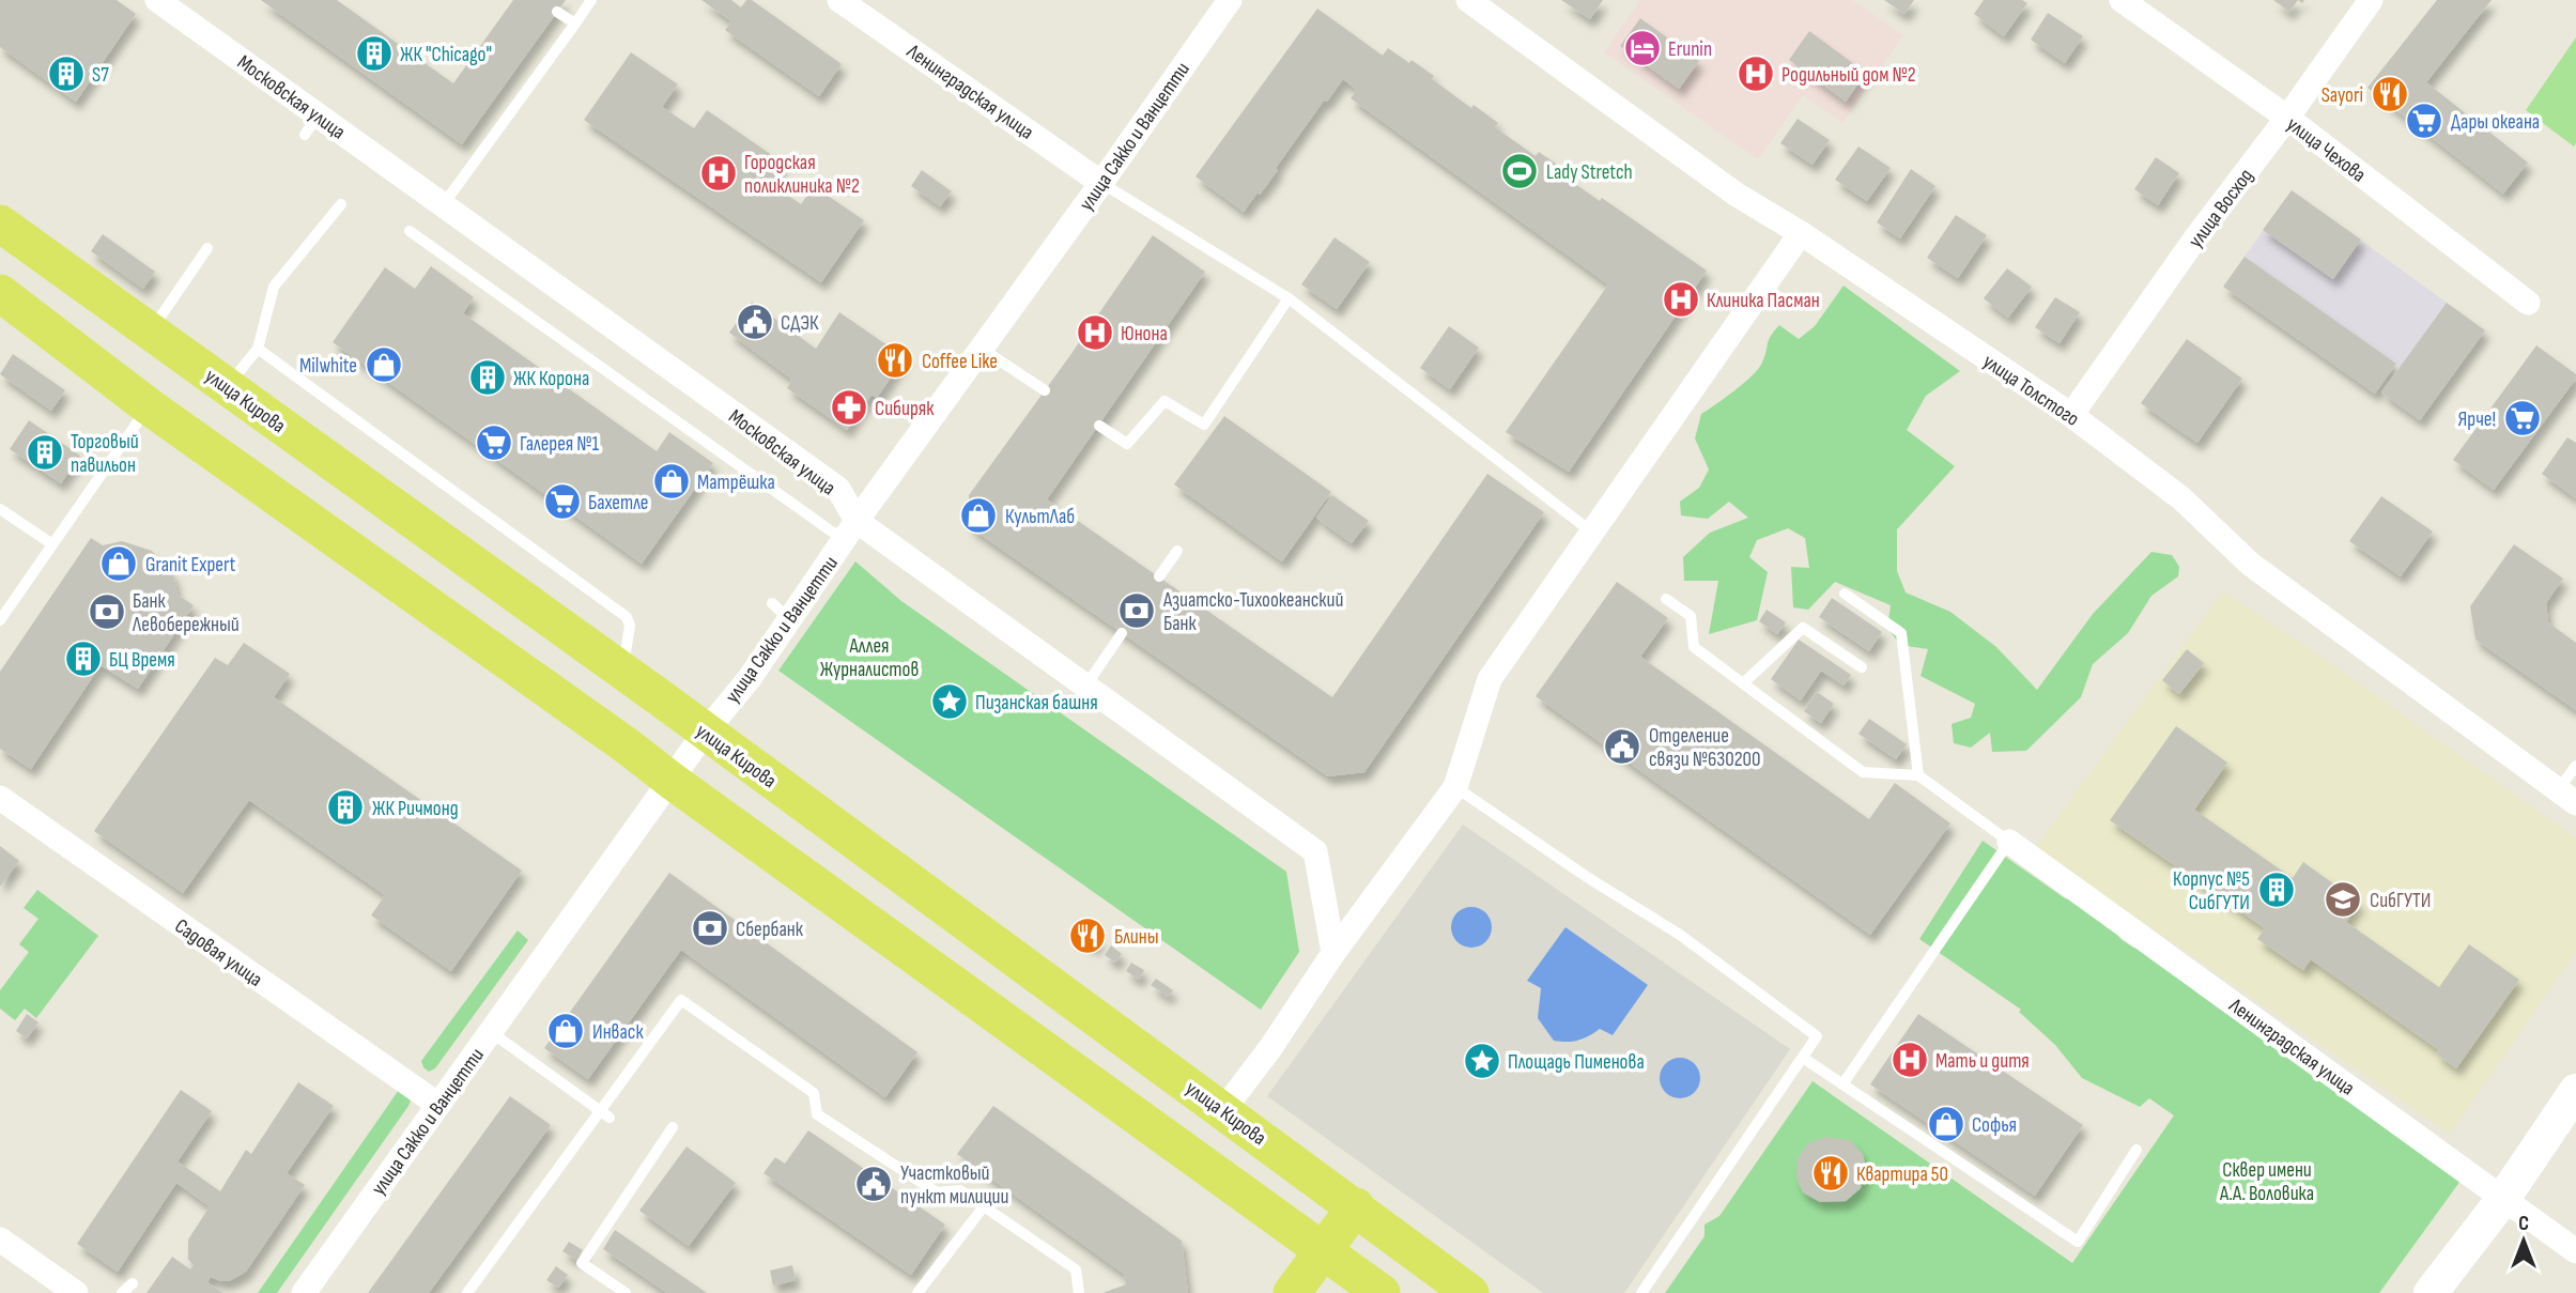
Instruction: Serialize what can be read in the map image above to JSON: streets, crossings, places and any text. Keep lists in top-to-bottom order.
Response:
{
  "streets": {
    "main road": ["улица Кирова"],
    "street": [
      "Ленинградская улица",
      "Московская улица",
      "улица Сакко и Ванцетти",
      "улица Чехова",
      "улица Восход",
      "улица Толстого",
      "Садовая улица"
    ]
  },
  "crossings": [
    ["Ленинградская улица", "улица Сакко и Ванцетти"],
    ["Московская улица", "улица Сакко и Ванцетти"],
    ["улица Сакко и Ванцетти", "улица Кирова"],
    ["улица Сакко и Ванцетти", "Садовая улица"],
    ["улица Чехова", "улица Восход"],
    ["улица Восход", "улица Толстого"]
  ],
  "parks": ["Аллея Журналистов", "Cквер имени А.А. Воловика"],
  "places": {
    "hotel": ["Erunin"],
    "building": [
      "ЖК \"Chicago\"",
      "S7",
      "ЖК Корона",
      "Торговый павильон",
      "БЦ Время",
      "ЖК Ричмонд",
      "Корпус №5 СибГУТИ"
    ],
    "hospital": [
      "Родильный дом №2",
      "Городская поликлиника №2",
      "Клиника Пасман",
      "Юнона",
      "Мать и дитя"
    ],
    "restaurant": [
      "Sayori",
      "Coffee Like",
      "Блины",
      "Квартира 50"
    ],
    "supermarket": [
      "Дары океана",
      "Ярче!",
      "Галерея №1",
      "Бахетле"
    ],
    "sports": ["Lady Stretch"],
    "public building": ["СДЭК", "Отделение связи №630200", "Участковый пункт милиции"],
    "shop": [
      "Milwhite",
      "Матрёшка",
      "КультЛаб",
      "Granit Expert",
      "Инваск",
      "Софья"
    ],
    "pharmacy": ["Сибиряк"],
    "bank": ["Азиатско-Тихоокеанский Банк", "Банк Левобережный", "Сбербанк"],
    "place": ["Пизанская башня", "Площадь Пименова"],
    "school or university": ["СибГУТИ"]
  },
  "north": "top"
}
